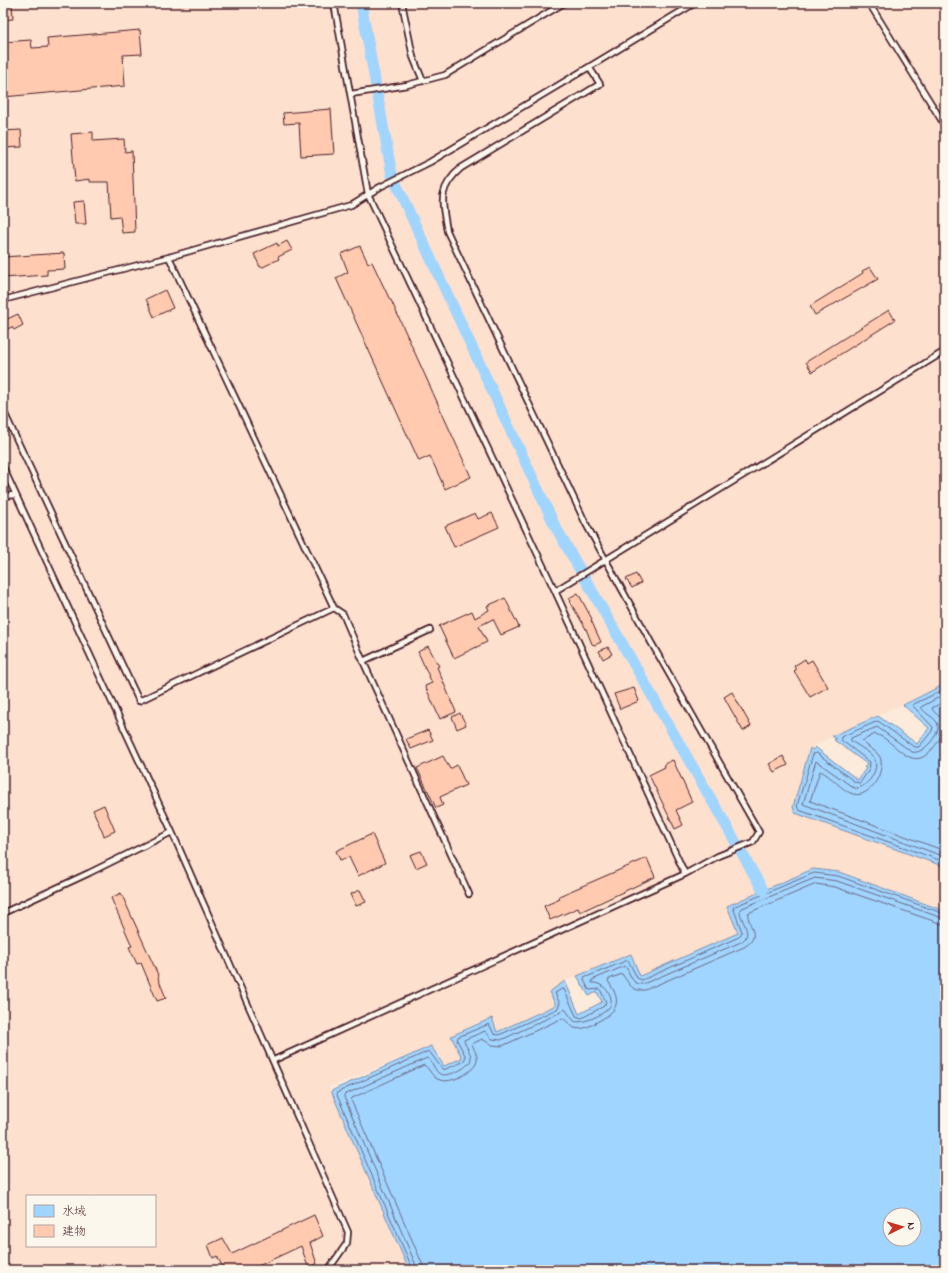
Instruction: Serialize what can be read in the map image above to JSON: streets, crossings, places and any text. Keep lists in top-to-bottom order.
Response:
{
  "legend": ["水域", "建物"],
  "north": "right"
}
